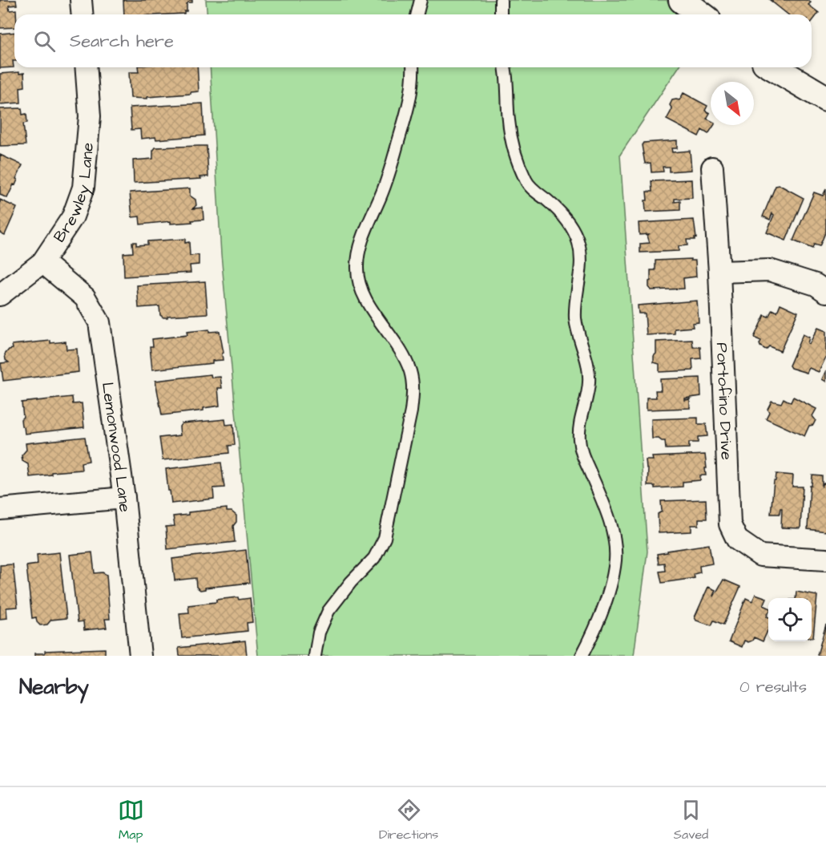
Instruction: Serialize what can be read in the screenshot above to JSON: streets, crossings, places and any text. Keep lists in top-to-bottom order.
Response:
{
  "streets": {
    "street": ["Brewley Lane", "Portofino Drive", "Lemonwood Lane"]
  },
  "crossings": [
    ["Brewley Lane", "Lemonwood Lane"]
  ],
  "north": "bottom right",
  "page": {
    "search": "Search here",
    "heading": ["Nearby", "0 results"],
    "nav": ["Map", "Directions", "Saved"]
  }
}
